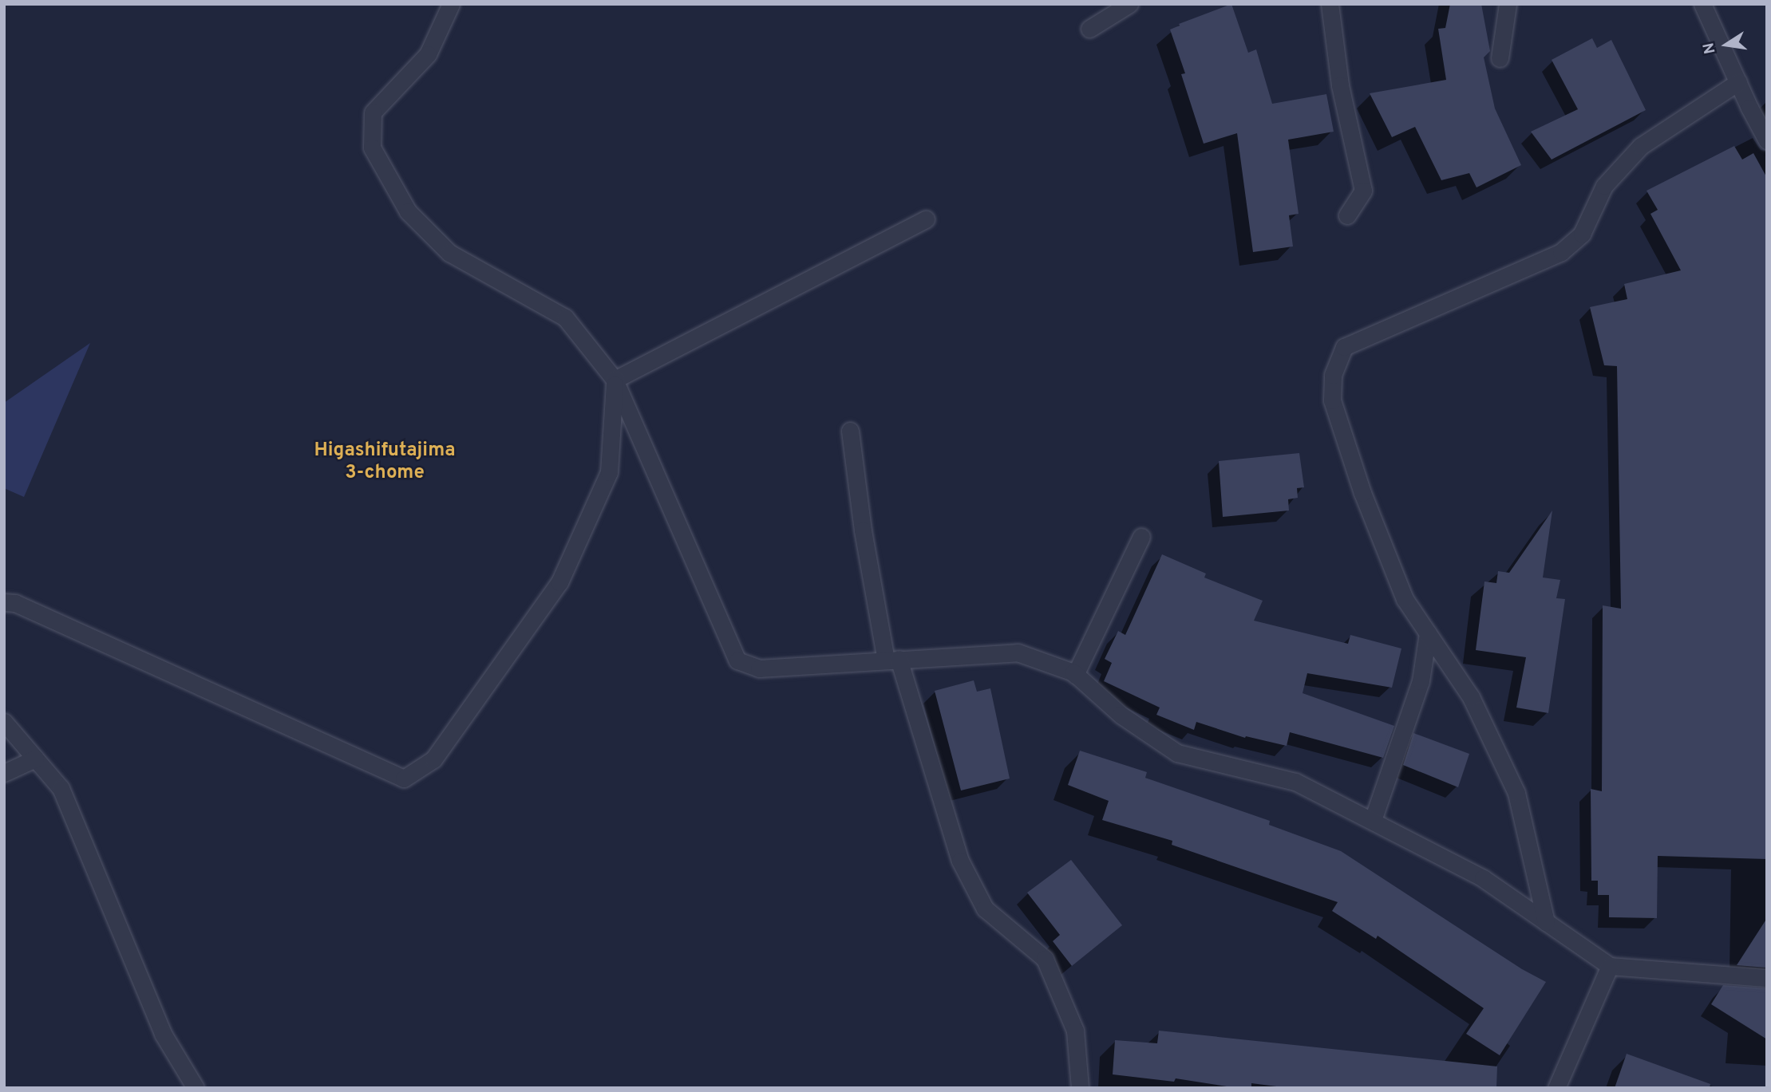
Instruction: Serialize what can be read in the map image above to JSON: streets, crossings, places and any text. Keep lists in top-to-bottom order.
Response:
{
  "districts": ["Higashifutajima 3-chome"],
  "north": "left"
}
